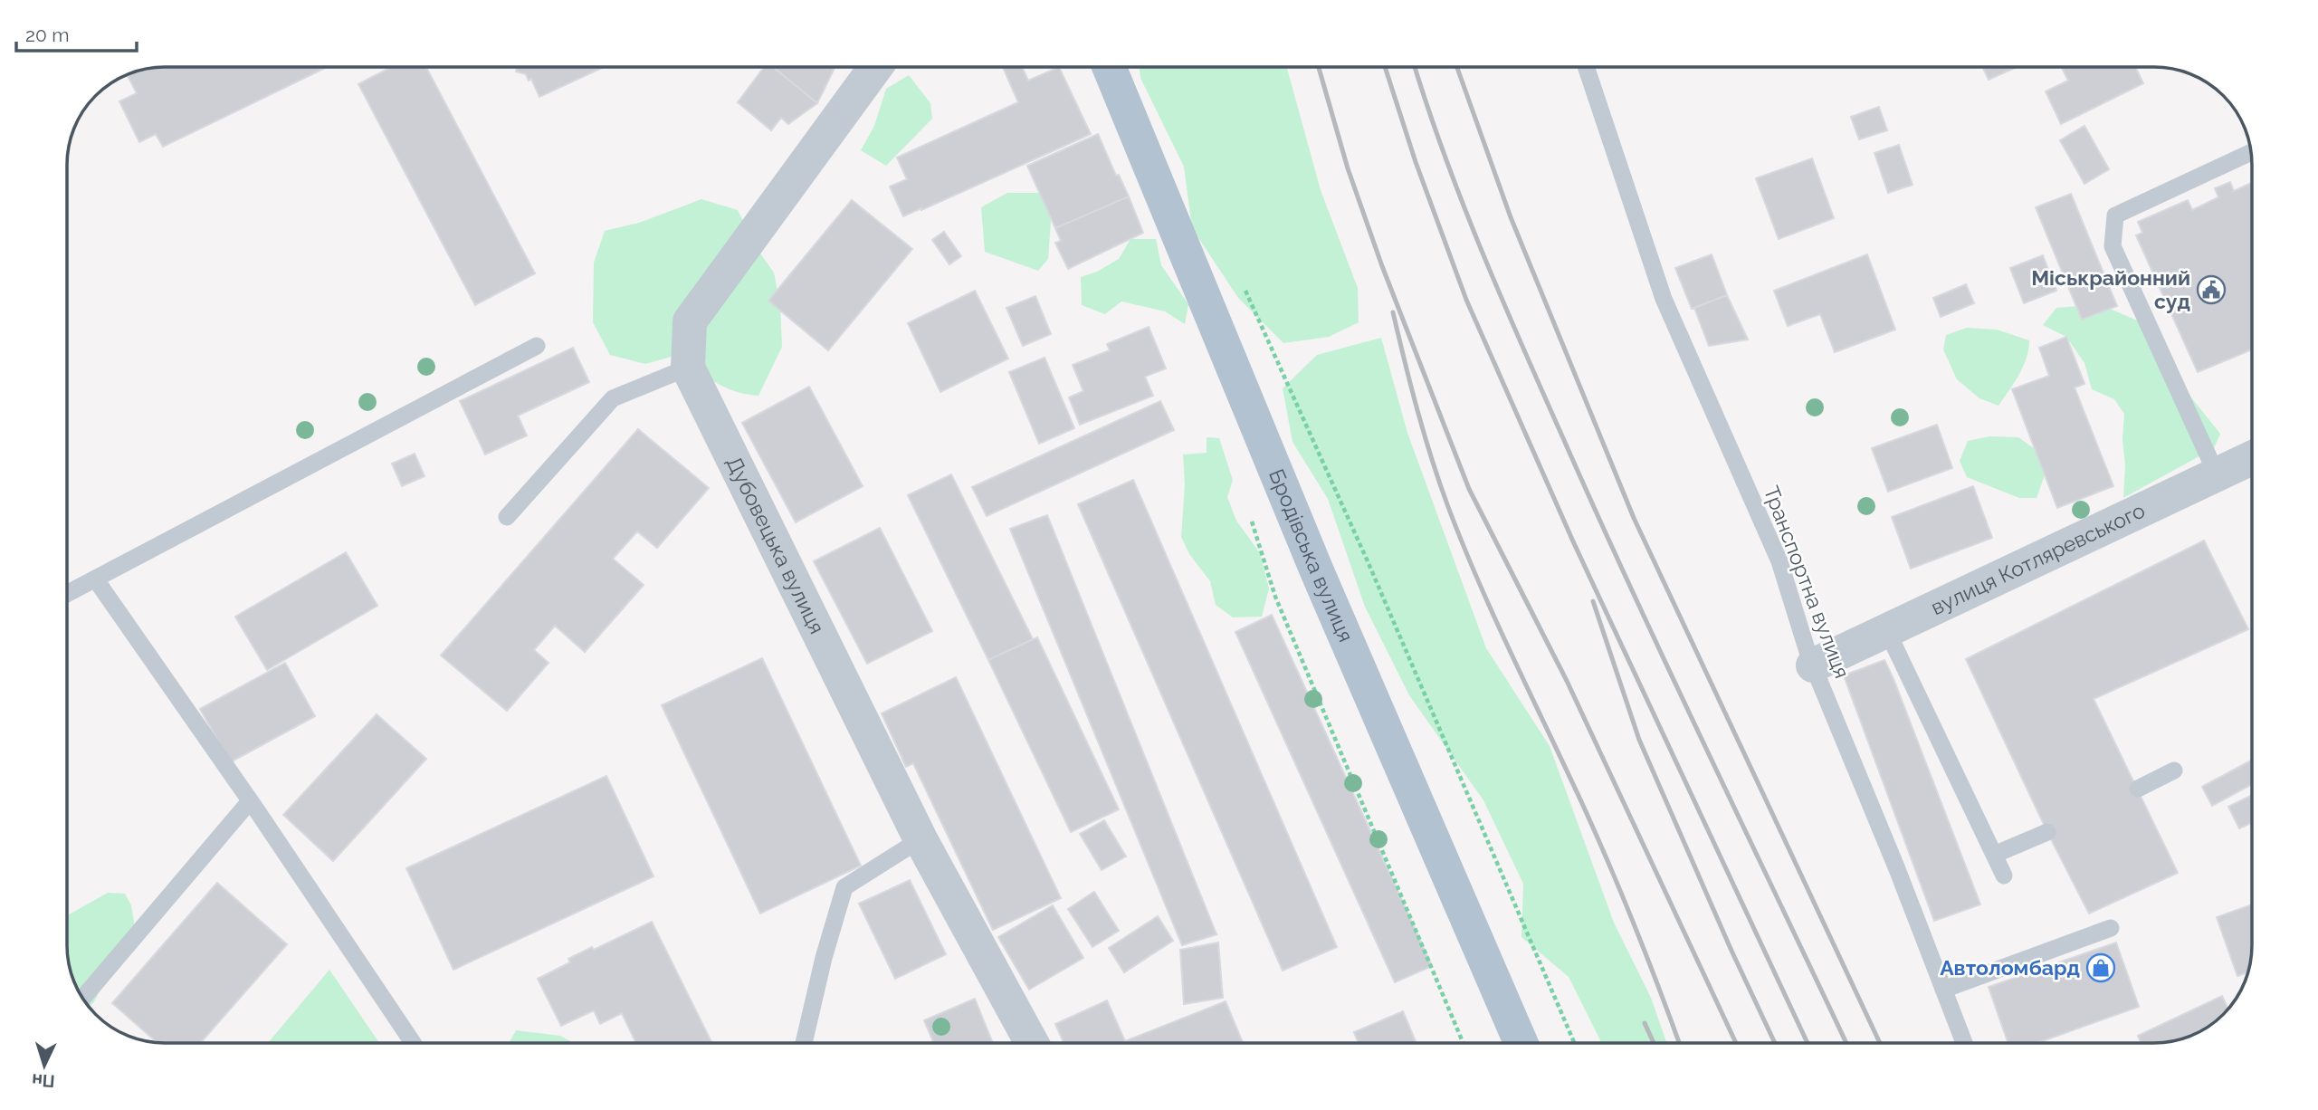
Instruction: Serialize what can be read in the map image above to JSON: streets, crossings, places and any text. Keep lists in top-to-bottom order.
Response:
{
  "streets": {
    "main road": ["Бродівська вулиця"],
    "street": ["Дубовецька вулиця", "вулиця Котляревського"],
    "lane": ["Транспортна вулиця"]
  },
  "crossings": [
    ["вулиця Котляревського", "Транспортна вулиця"]
  ],
  "places": {
    "public building": ["Міськрайонний суд"],
    "shop": ["Автоломбард"]
  },
  "scale_bar": "20 m",
  "north": "bottom"
}
